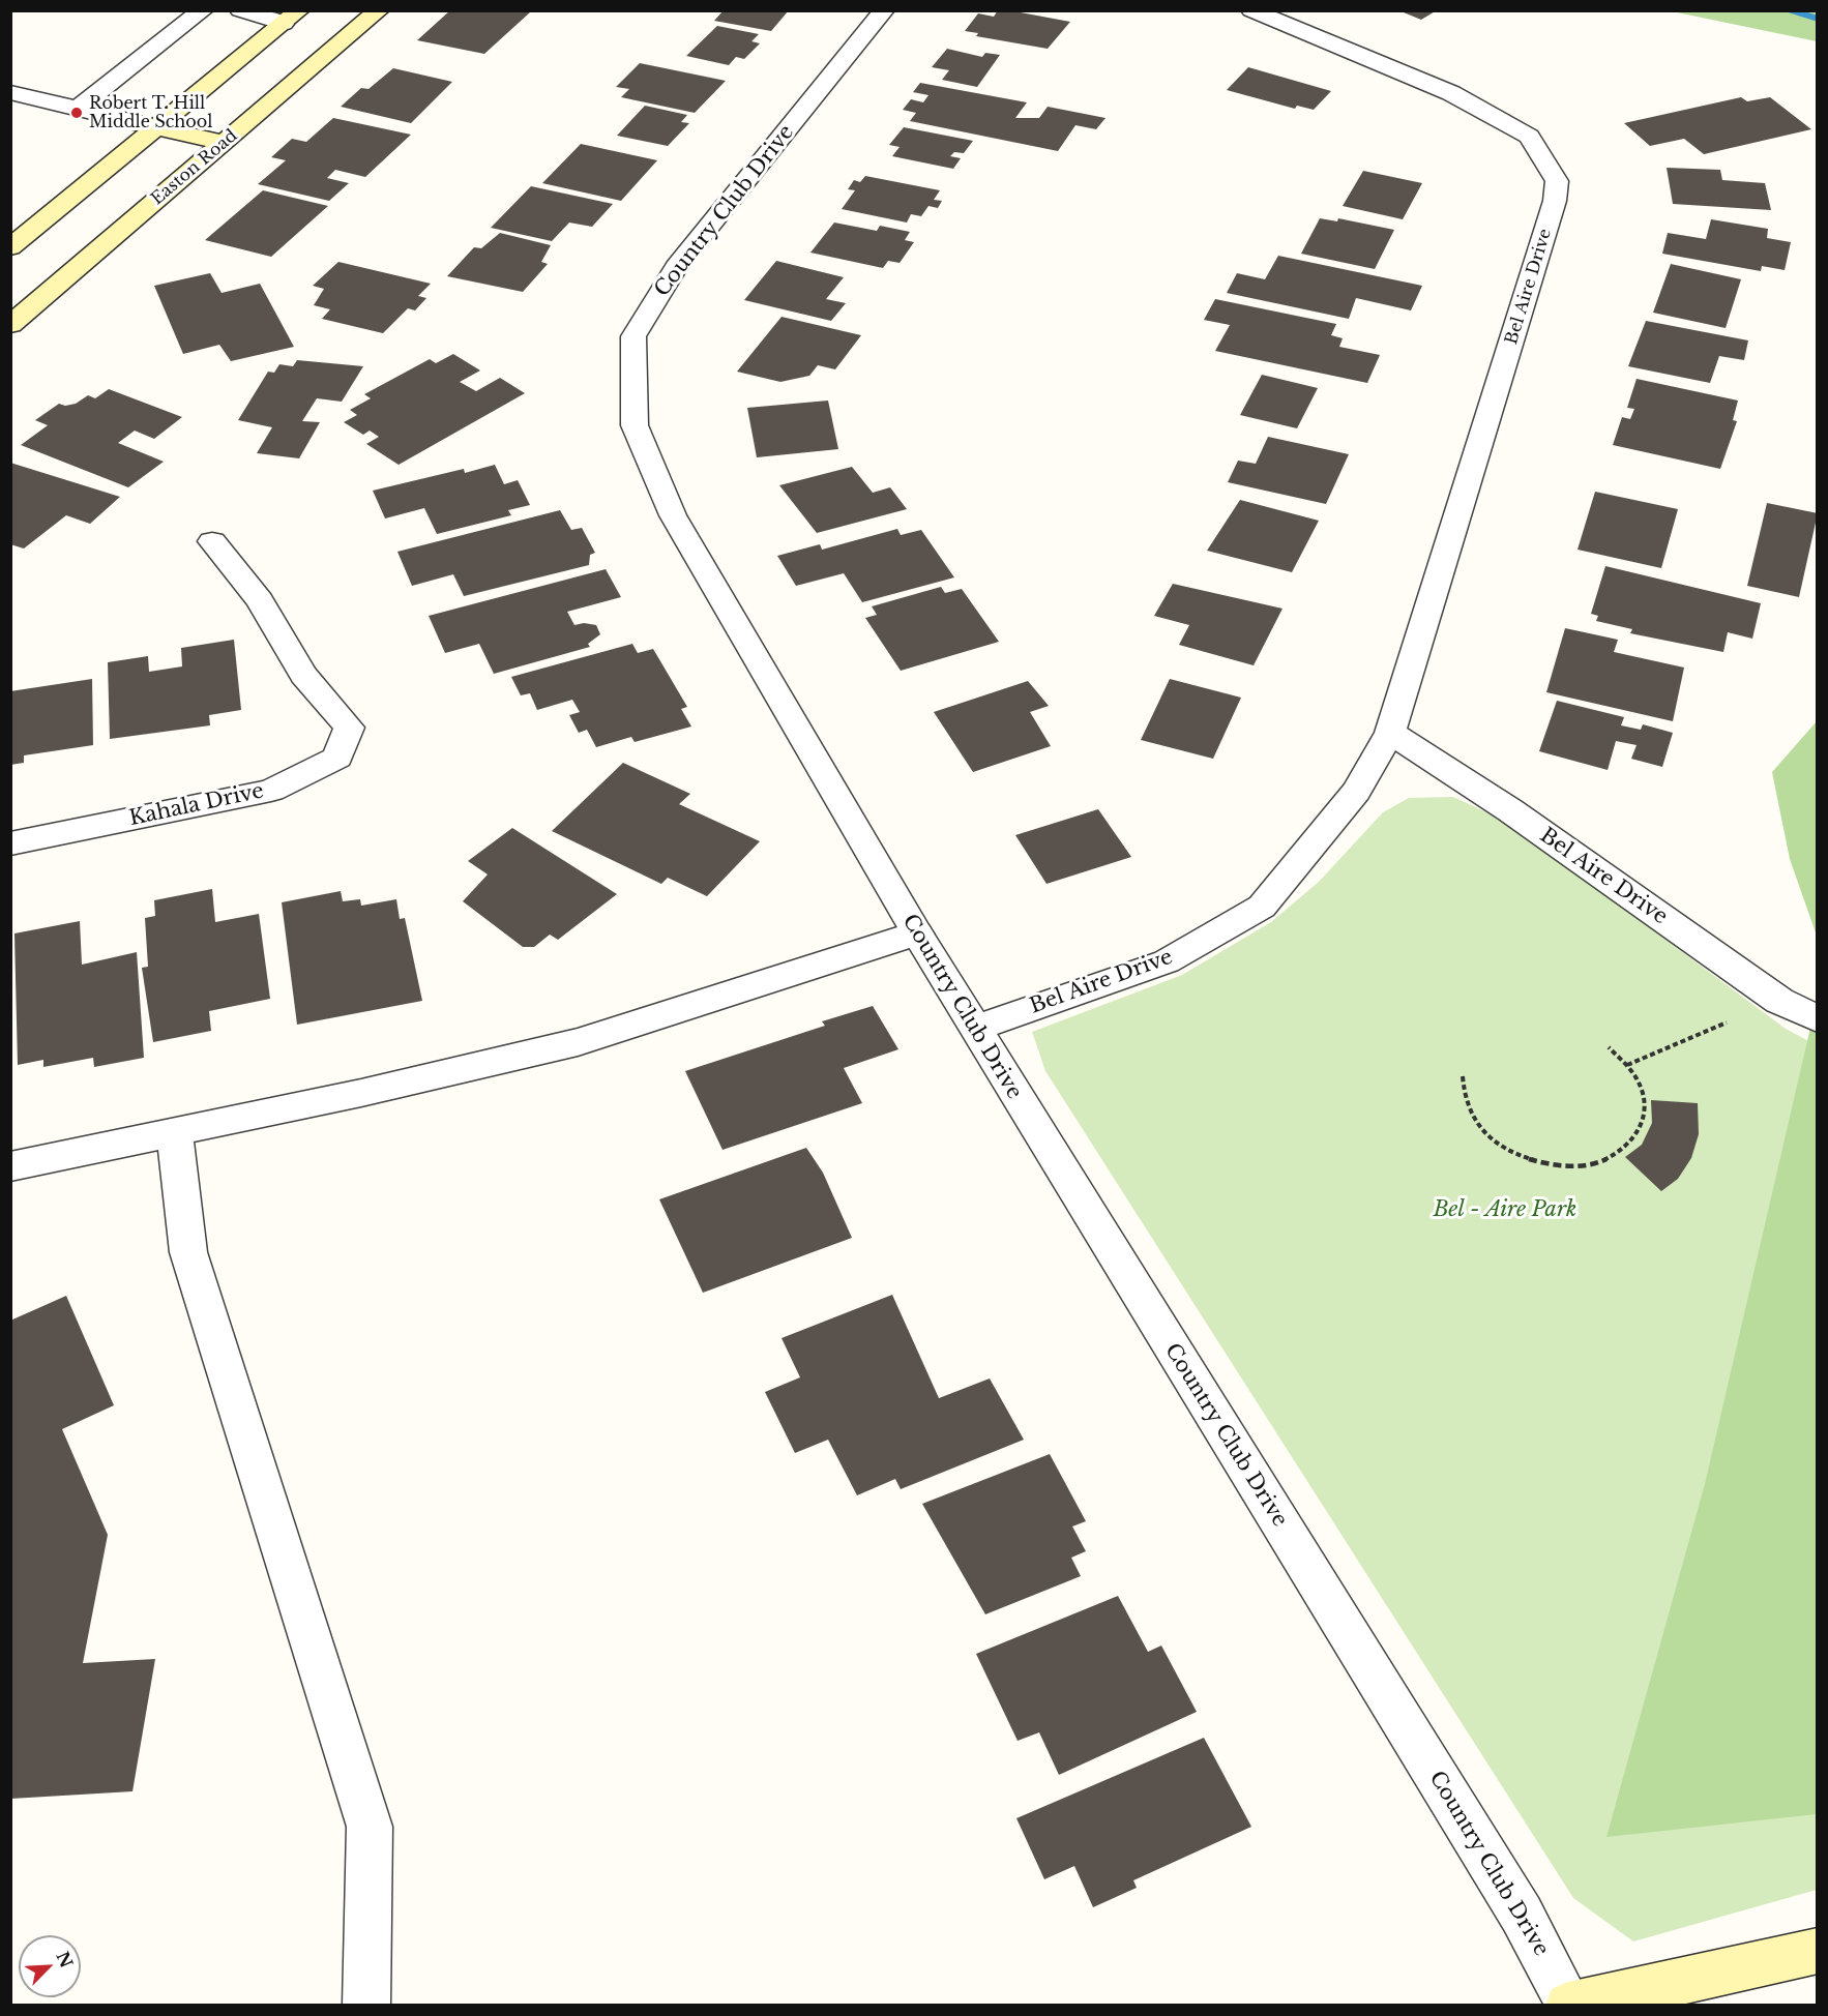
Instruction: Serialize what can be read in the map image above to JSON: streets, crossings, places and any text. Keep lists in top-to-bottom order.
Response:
{
  "streets": {
    "main road": ["Easton Road"],
    "street": ["Country Club Drive", "Bel Aire Drive", "Kahala Drive"]
  },
  "crossings": [
    ["Country Club Drive", "Bel Aire Drive"]
  ],
  "parks": ["Bel - Aire Park"],
  "places": ["Robert T. Hill Middle School"],
  "north": "top right"
}
